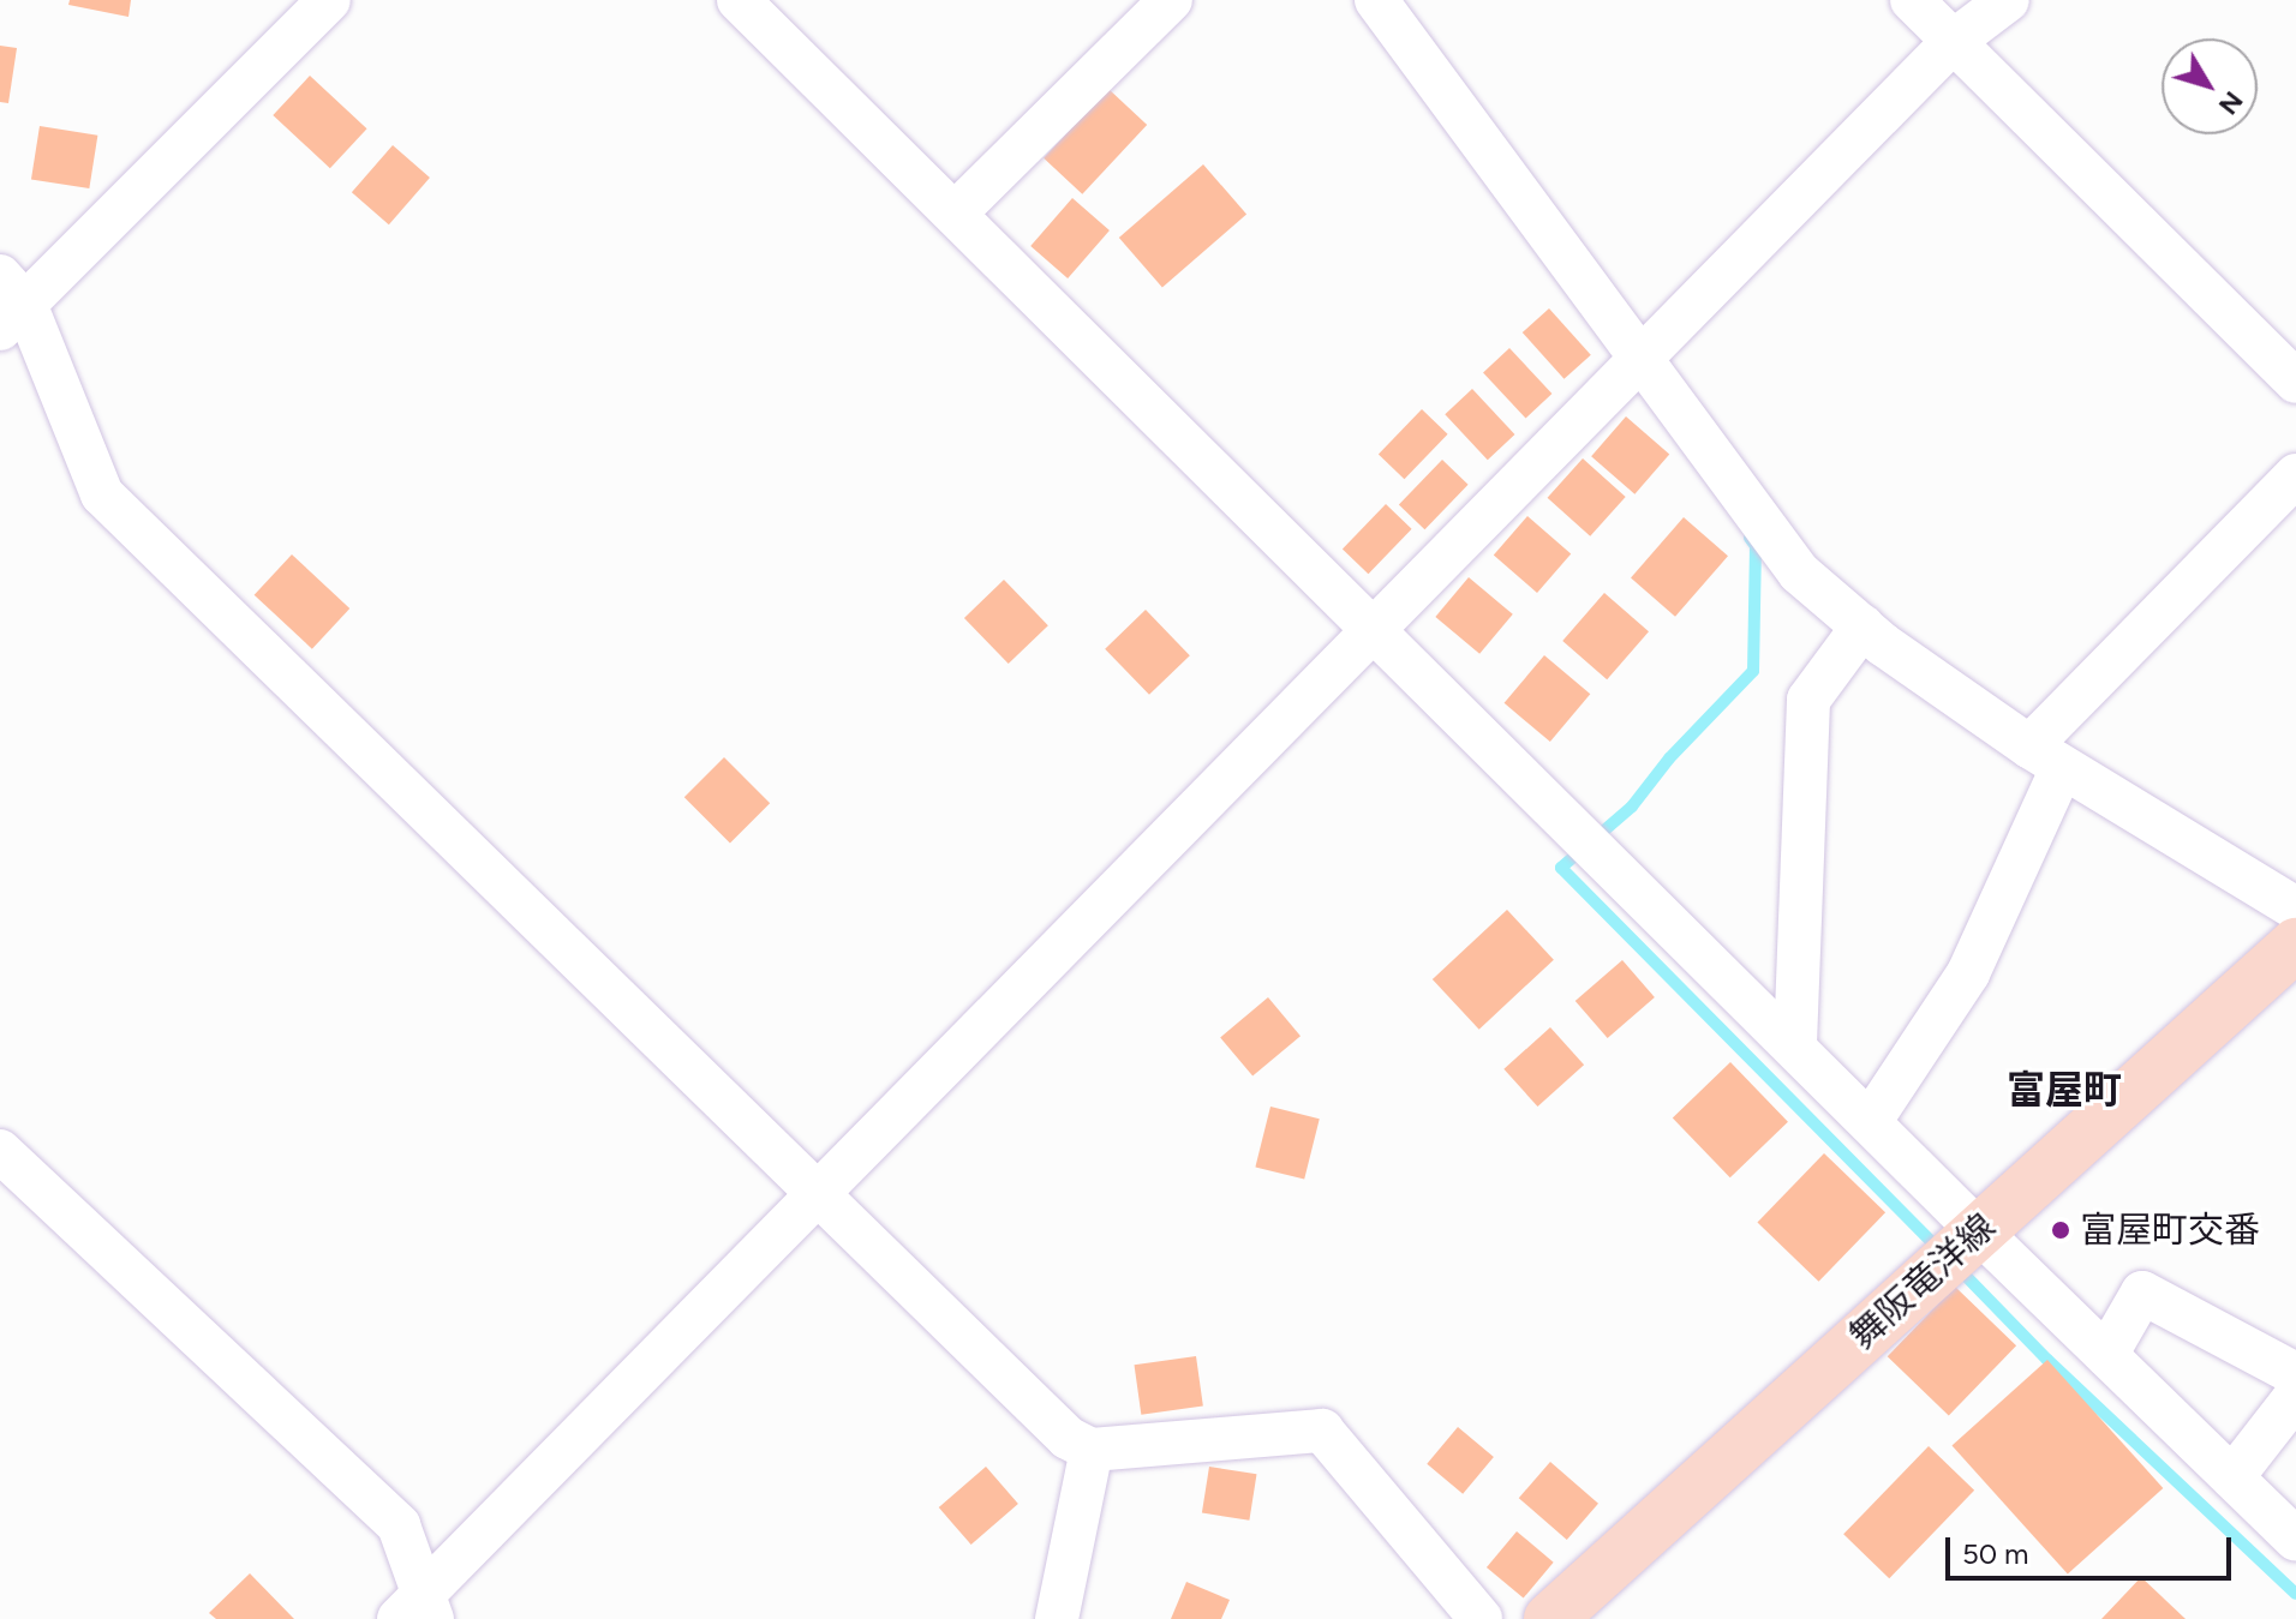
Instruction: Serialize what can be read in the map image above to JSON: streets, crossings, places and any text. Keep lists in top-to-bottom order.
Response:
{
  "streets": {
    "main road": ["舞阪竜洋線"]
  },
  "districts": ["富屋町"],
  "places": ["富屋町交番"],
  "scale_bar": "50 m",
  "north": "bottom right"
}
